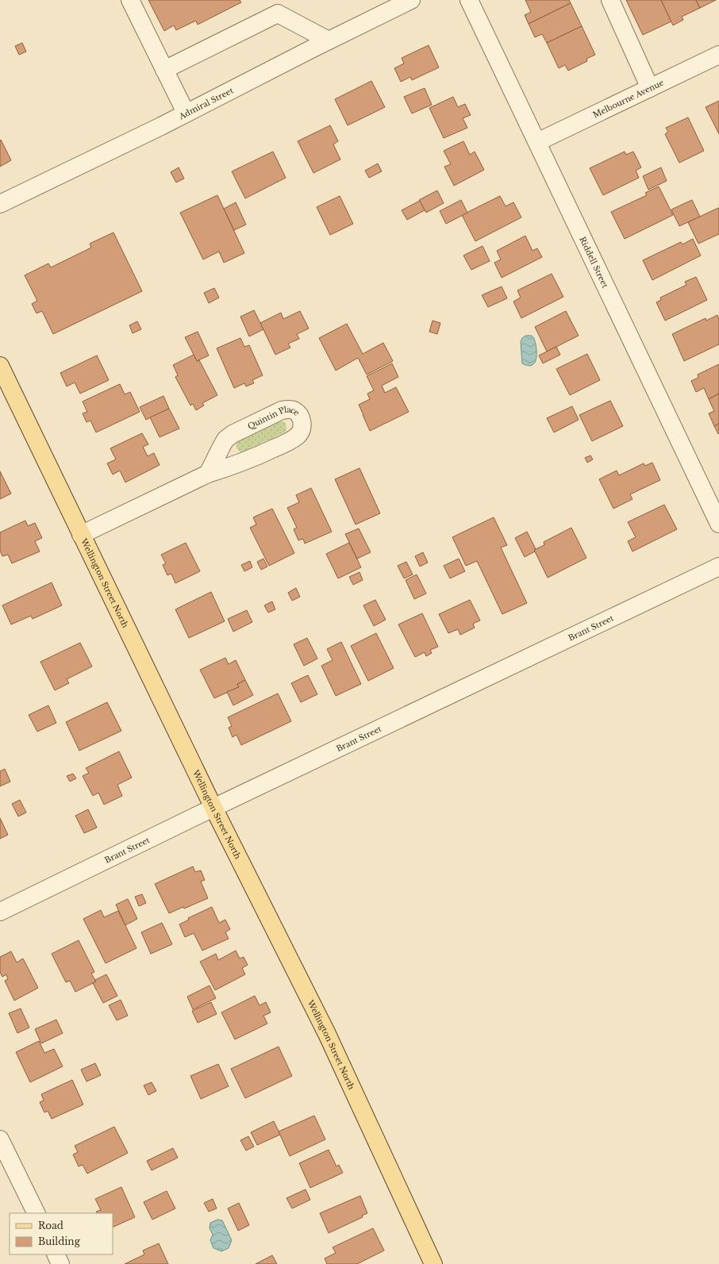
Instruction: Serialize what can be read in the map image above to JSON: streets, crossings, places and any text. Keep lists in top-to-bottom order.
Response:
{
  "streets": {
    "main road": ["Wellington Street North"],
    "street": [
      "Melbourne Avenue",
      "Admiral Street",
      "Riddell Street",
      "Quintin Place",
      "Brant Street"
    ]
  },
  "crossings": [
    ["Melbourne Avenue", "Riddell Street"],
    ["Quintin Place", "Wellington Street North"],
    ["Wellington Street North", "Brant Street"]
  ],
  "legend": ["Road", "Building"]
}
